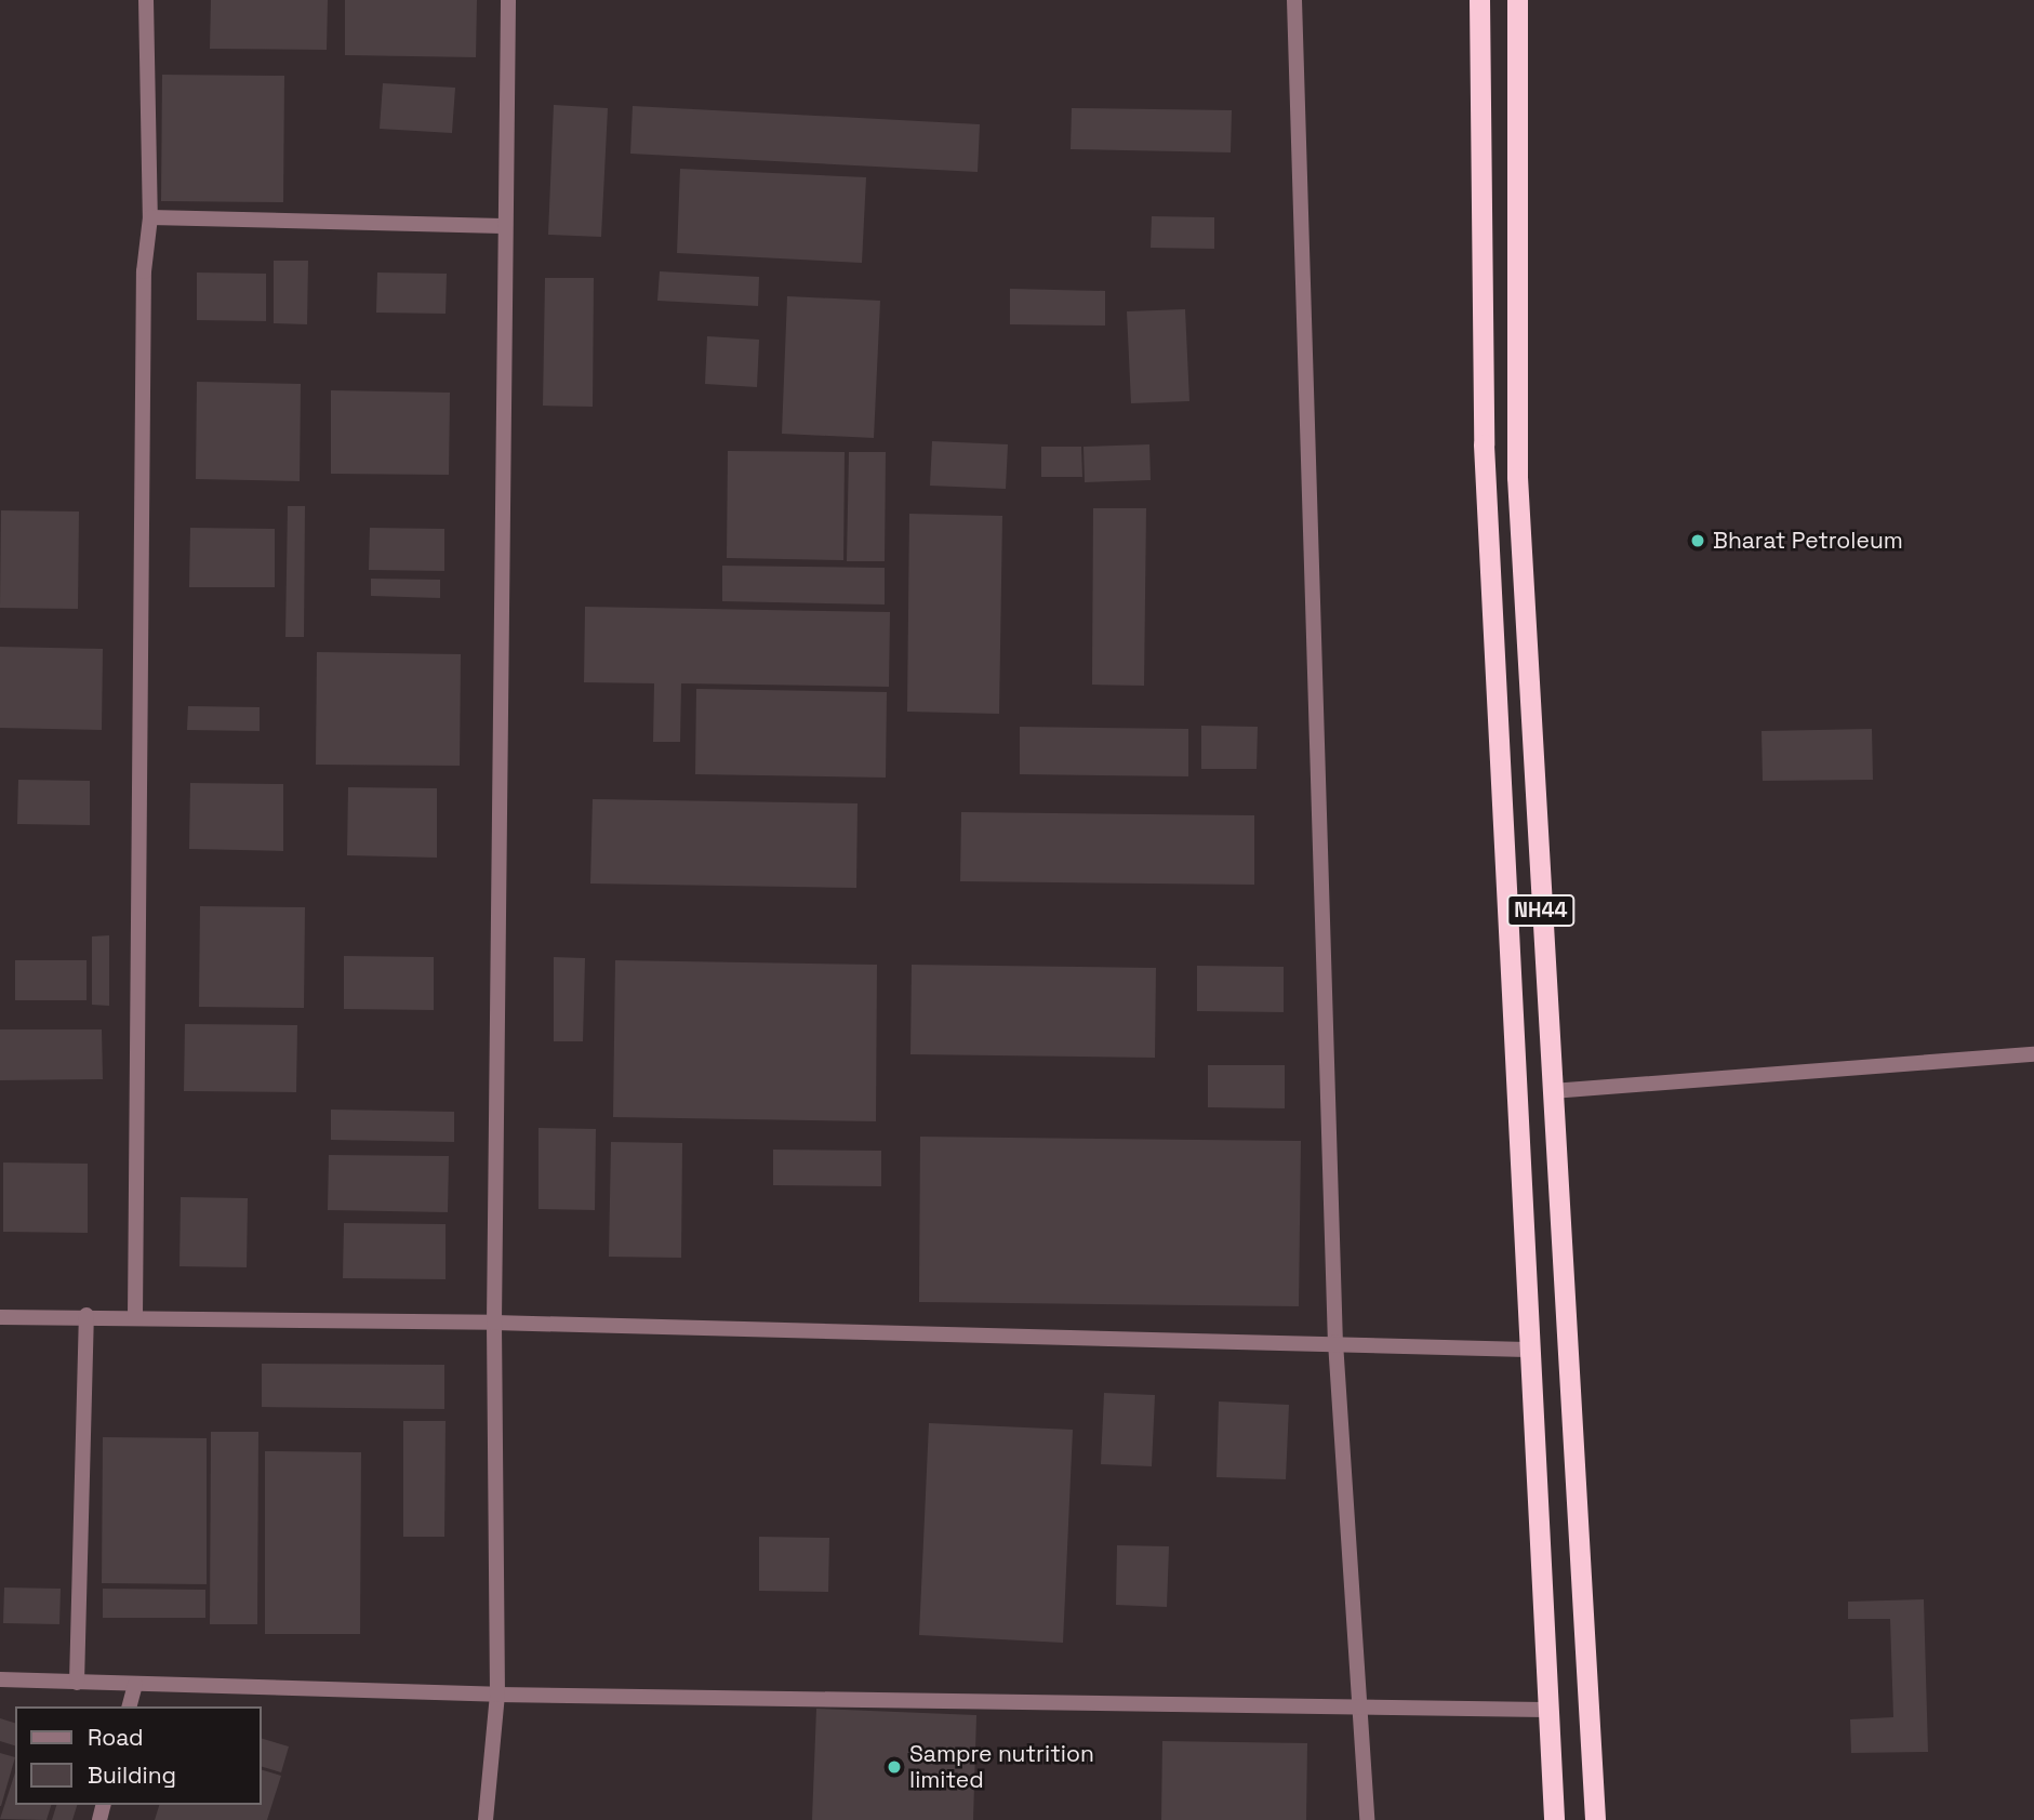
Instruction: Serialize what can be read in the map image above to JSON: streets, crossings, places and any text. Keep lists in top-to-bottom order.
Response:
{
  "streets": {
    "highway": ["NH44"]
  },
  "places": ["Bharat Petroleum", "Sampre nutrition limited"],
  "legend": ["Road", "Building"]
}
